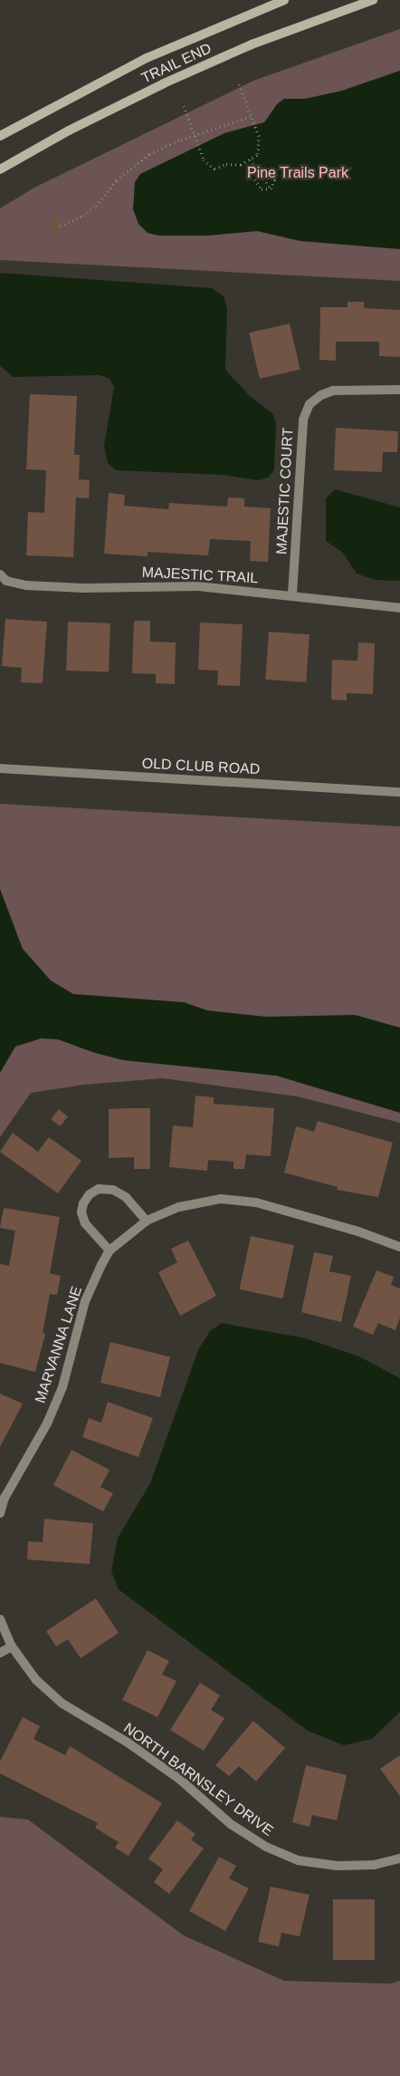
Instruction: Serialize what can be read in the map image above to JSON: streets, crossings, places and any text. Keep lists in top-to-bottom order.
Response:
{
  "streets": {
    "street": [
      "TRAIL END",
      "MAJESTIC COURT",
      "MAJESTIC TRAIL",
      "OLD CLUB ROAD",
      "MARVANNA LANE",
      "NORTH BARNSLEY DRIVE"
    ]
  },
  "crossings": [
    ["MAJESTIC COURT", "MAJESTIC TRAIL"]
  ],
  "parks": ["Pine Trails Park"]
}
